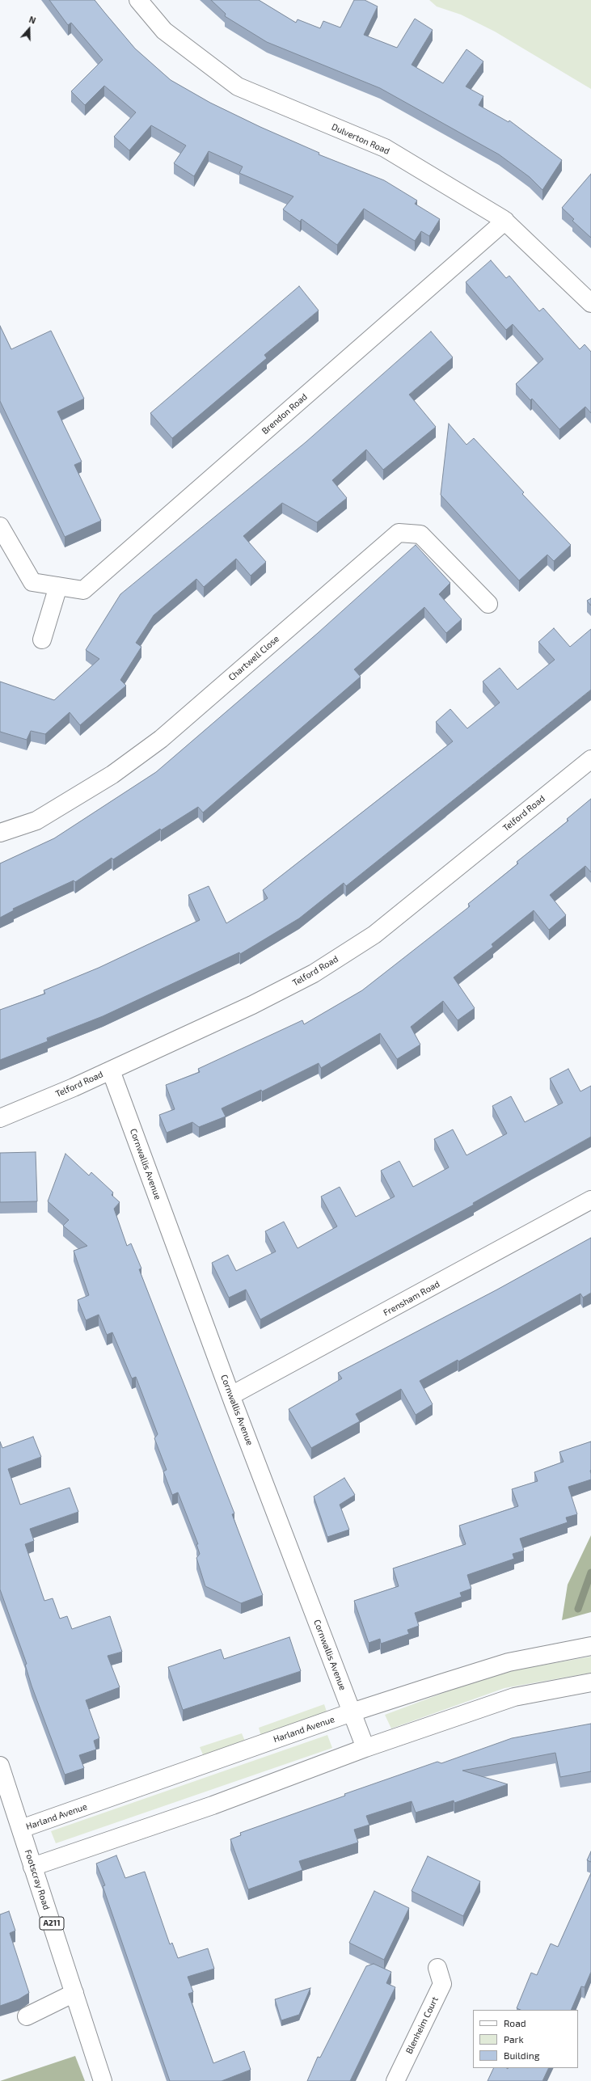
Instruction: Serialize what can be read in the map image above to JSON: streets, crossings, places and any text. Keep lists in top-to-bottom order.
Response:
{
  "streets": {
    "street": [
      "Dulverton Road",
      "Brendon Road",
      "Chartwell Close",
      "Telford Road",
      "Cornwallis Avenue",
      "Frensham Road",
      "Harland Avenue",
      "Footscray Road",
      "A211",
      "Blenheim Court"
    ]
  },
  "crossings": [
    ["Dulverton Road", "Brendon Road"],
    ["Telford Road", "Cornwallis Avenue"],
    ["Cornwallis Avenue", "Frensham Road"],
    ["Cornwallis Avenue", "Harland Avenue"],
    ["Harland Avenue", "Footscray Road"]
  ],
  "legend": ["Road", "Park", "Building"],
  "north": "top"
}
